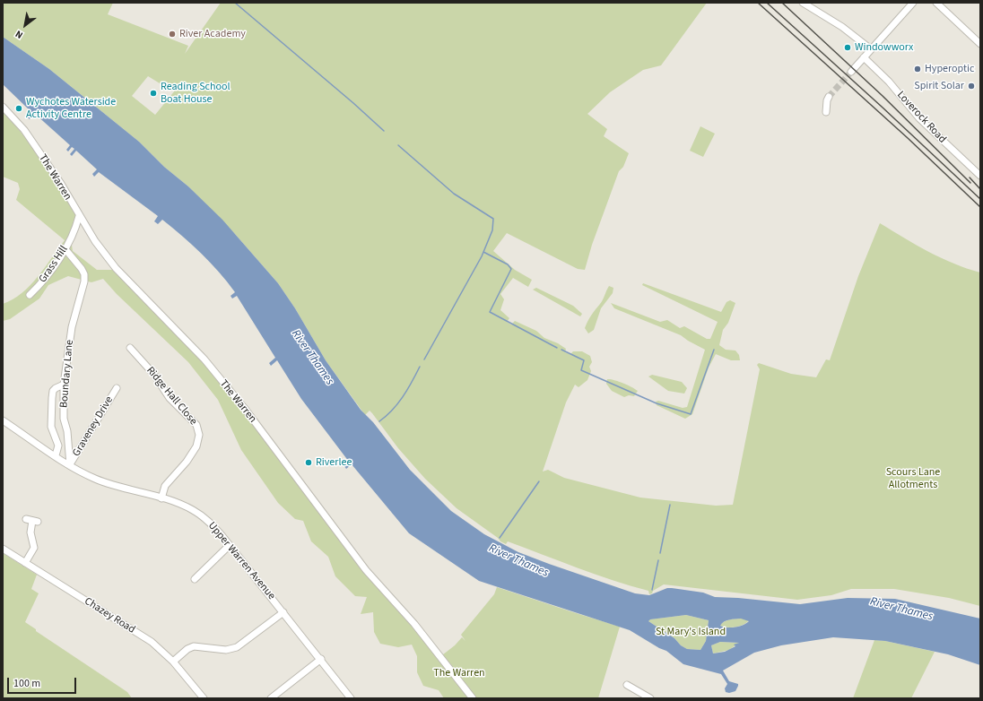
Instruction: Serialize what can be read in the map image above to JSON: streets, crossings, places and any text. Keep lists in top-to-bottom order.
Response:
{
  "streets": {
    "street": [
      "Loverock Road",
      "The Warren",
      "Grass Hill",
      "Boundary Lane",
      "Ridge Hall Close",
      "Graveney Drive",
      "Upper Warren Avenue",
      "Chazey Road"
    ]
  },
  "crossings": [
    ["The Warren", "Grass Hill"],
    ["Grass Hill", "Boundary Lane"],
    ["Boundary Lane", "Graveney Drive"],
    ["Boundary Lane", "Upper Warren Avenue"],
    ["Ridge Hall Close", "Upper Warren Avenue"],
    ["Graveney Drive", "Upper Warren Avenue"]
  ],
  "water": ["River Thames"],
  "parks": ["Scours Lane Allotments", "St Mary's Island", "The Warren"],
  "places": [
    "River Academy",
    "Windowworx",
    "Hyperoptic",
    "Spirit Solar",
    "Reading School Boat House",
    "Wychotes Waterside Activity Centre",
    "Riverlee"
  ],
  "scale_bar": "100 m",
  "north": "bottom left"
}
